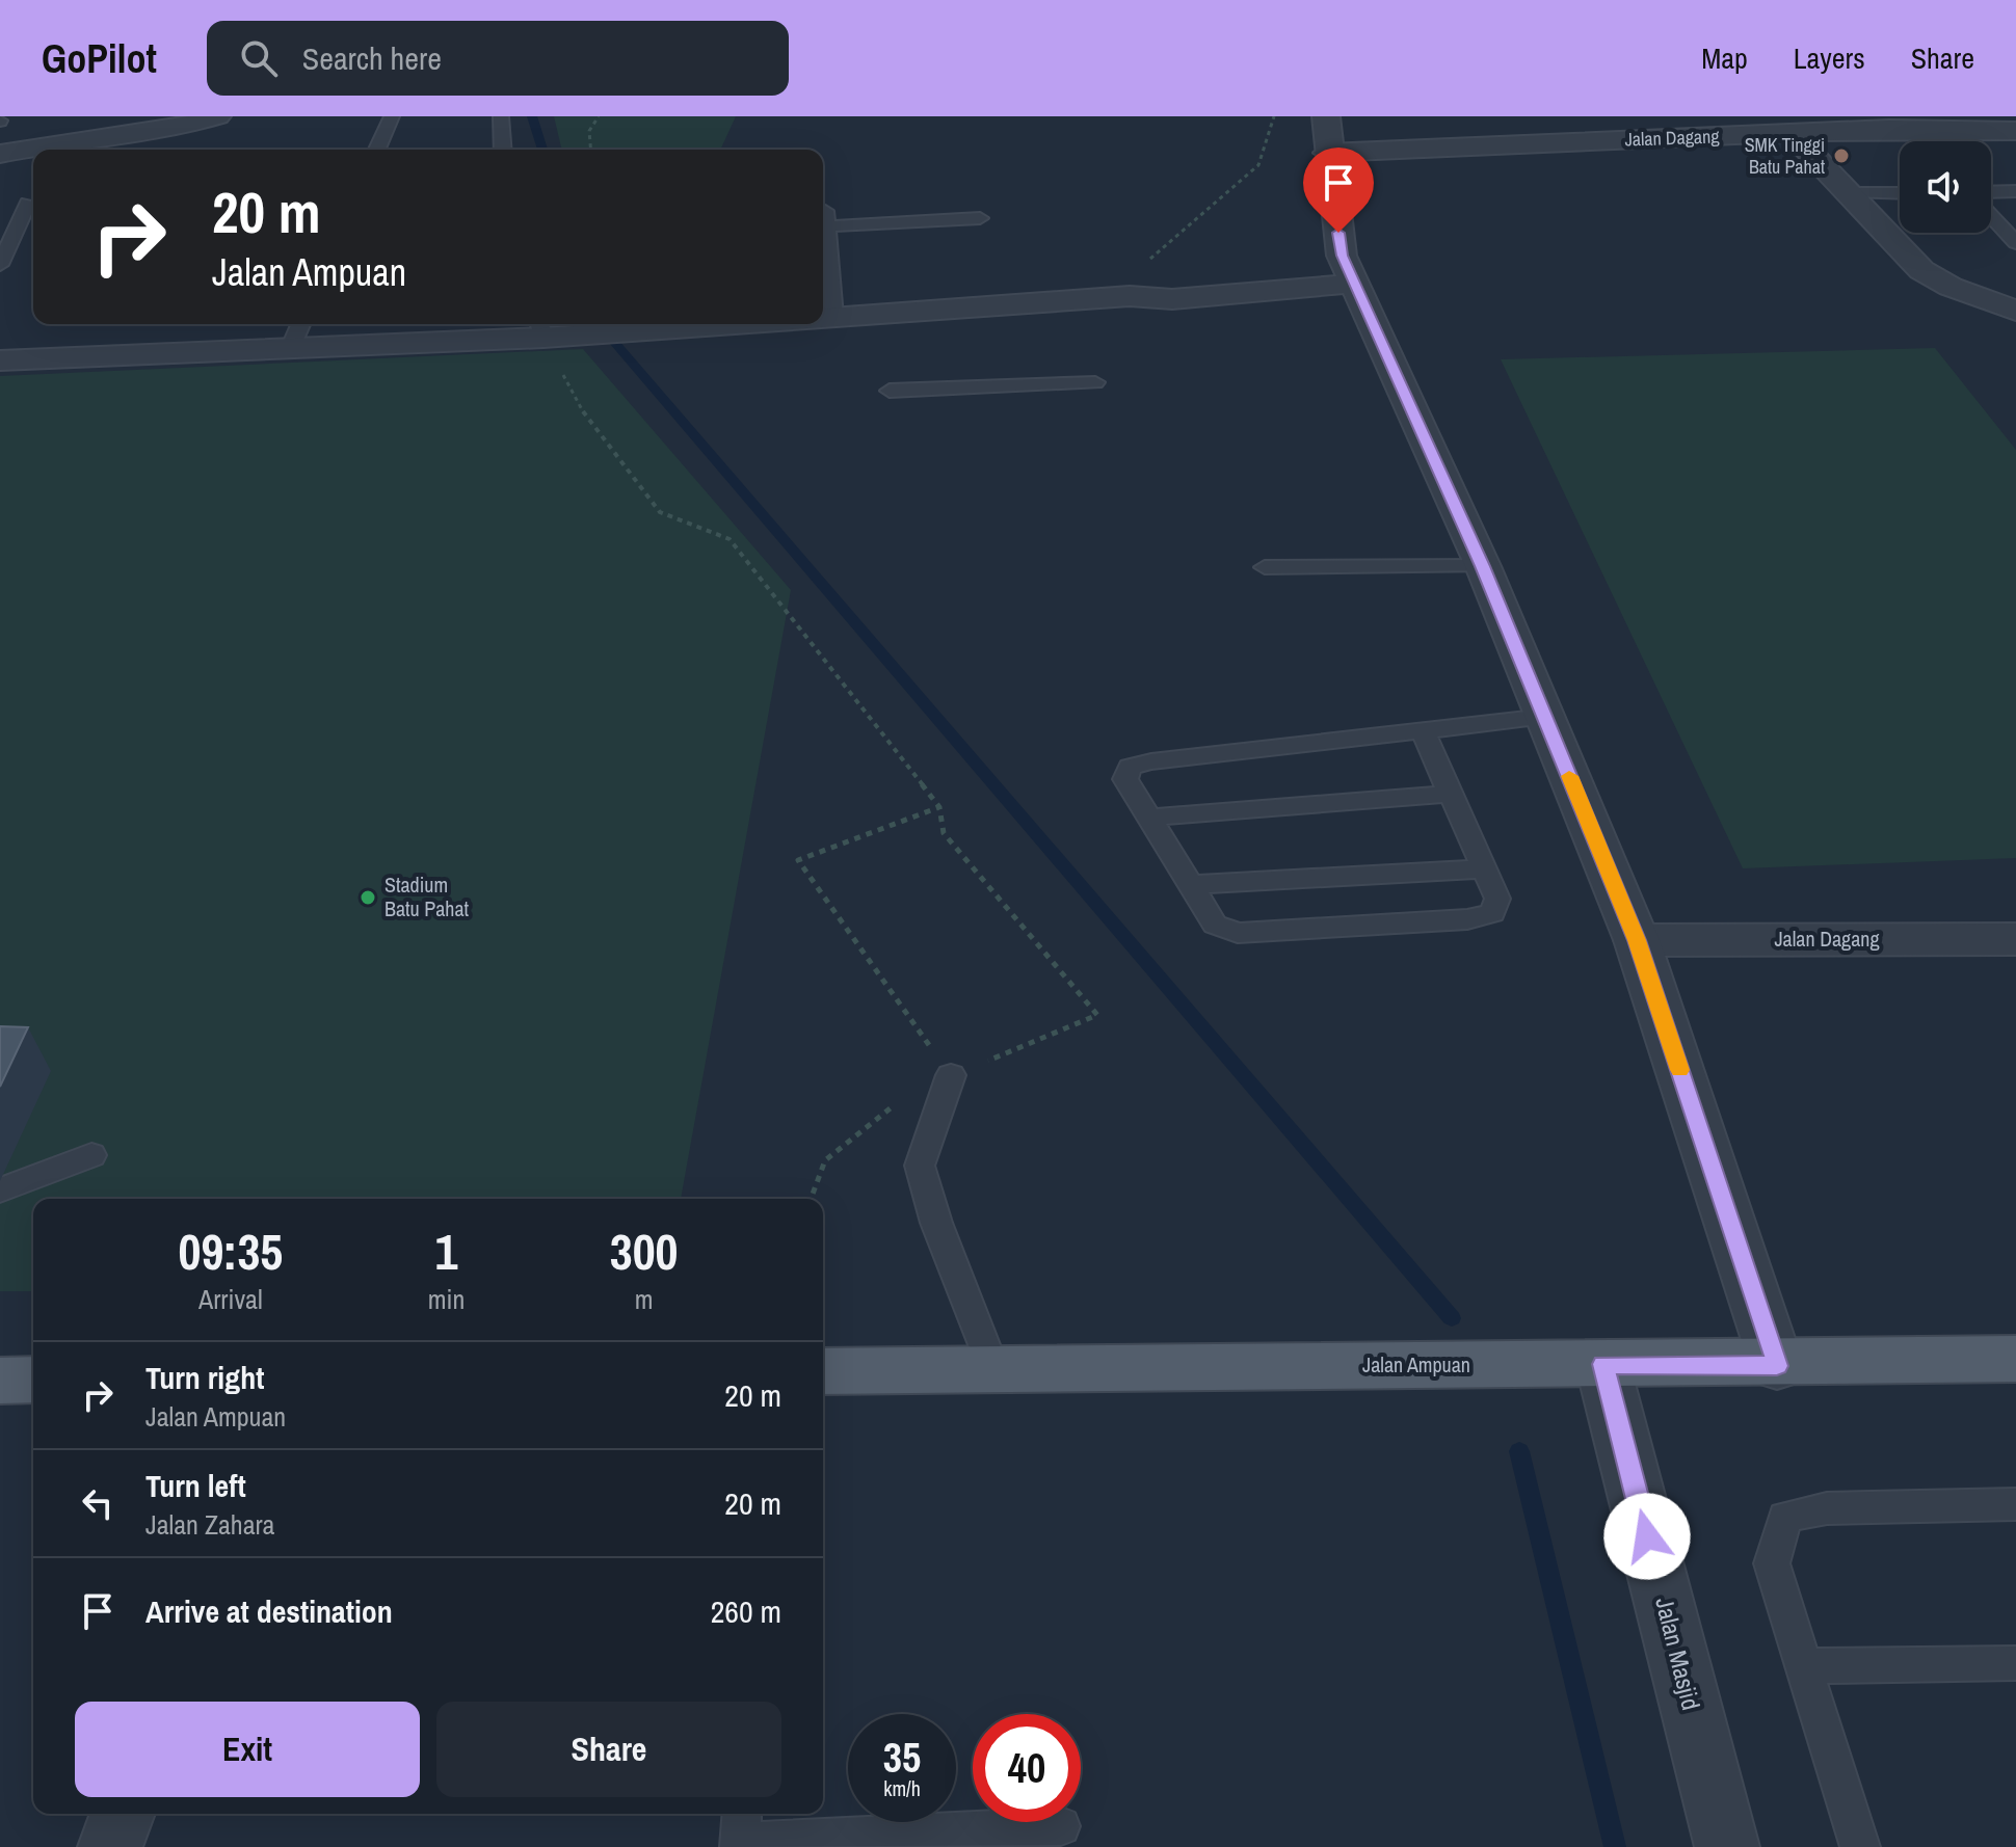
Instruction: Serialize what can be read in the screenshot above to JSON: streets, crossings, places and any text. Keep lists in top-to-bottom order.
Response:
{
  "streets": {
    "main road": ["Jalan Ampuan"],
    "street": ["Jalan Dagang", "Jalan Masjid"]
  },
  "crossings": [
    ["Jalan Ampuan", "Jalan Masjid"]
  ],
  "places": ["SMK Tinggi Batu Pahat", "Stadium Batu Pahat"],
  "page": {
    "header": "GoPilot",
    "search": "Search here",
    "nav": ["Map", "Layers", "Share"],
    "turn": ["20 m", "Jalan Ampuan"],
    "eta": [
      "09:35",
      "Arrival",
      "1",
      "min",
      "300",
      "m"
    ],
    "list": [
      {
        "name": "Turn right",
        "note": "Jalan Ampuan",
        "value": "20 m"
      },
      {
        "name": "Turn left",
        "note": "Jalan Zahara",
        "value": "20 m"
      },
      {
        "name": "Arrive at destination",
        "value": "260 m"
      }
    ],
    "buttons": ["Exit", "Share"],
    "speed": "35 km/h",
    "limit": "40"
  }
}
